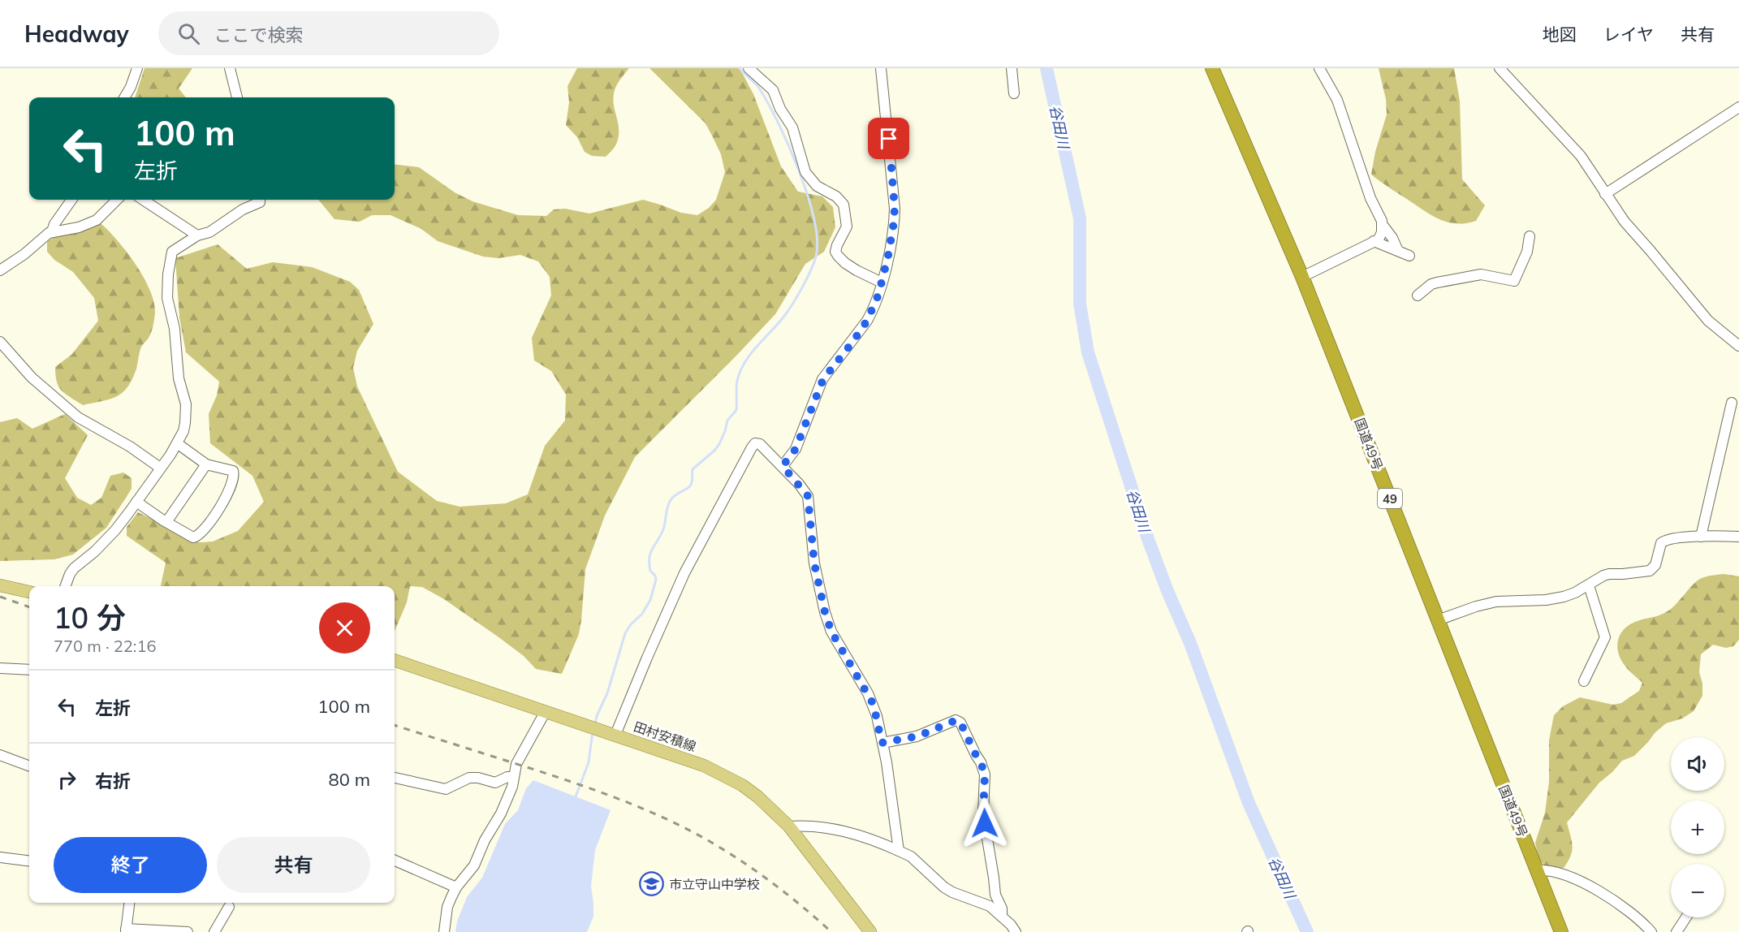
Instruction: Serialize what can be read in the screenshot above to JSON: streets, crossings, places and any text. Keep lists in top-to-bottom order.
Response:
{
  "streets": {
    "highway": ["国道49号", "49"],
    "main road": ["田村安積線"]
  },
  "water": ["谷田川"],
  "places": {
    "school or university": ["市立守山中学校"]
  },
  "page": {
    "header": "Headway",
    "search": "ここで検索",
    "nav": ["地図", "レイヤ", "共有"],
    "turn": ["100 m", "左折"],
    "heading": ["10 分", "770 m · 22:16"],
    "list": [
      {
        "name": "左折",
        "value": "100 m"
      },
      {
        "name": "右折",
        "value": "80 m"
      }
    ],
    "map_buttons": ["+", "−"],
    "buttons": ["終了", "共有"]
  }
}
